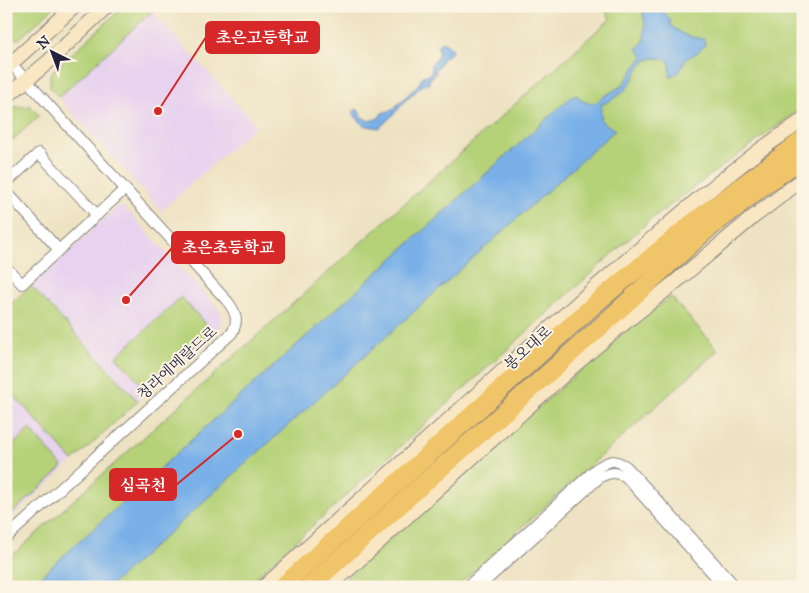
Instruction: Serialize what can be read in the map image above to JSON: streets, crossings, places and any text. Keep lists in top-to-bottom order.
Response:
{
  "streets": {
    "highway": ["봉오대로"],
    "street": ["청라에메랄드로"]
  },
  "places": ["초은고등학교", "초은초등학교", "심곡천"],
  "north": "top left"
}
